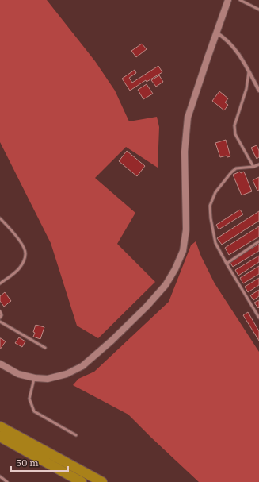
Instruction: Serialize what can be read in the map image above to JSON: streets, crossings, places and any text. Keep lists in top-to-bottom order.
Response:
{
  "scale_bar": "50 m"
}
